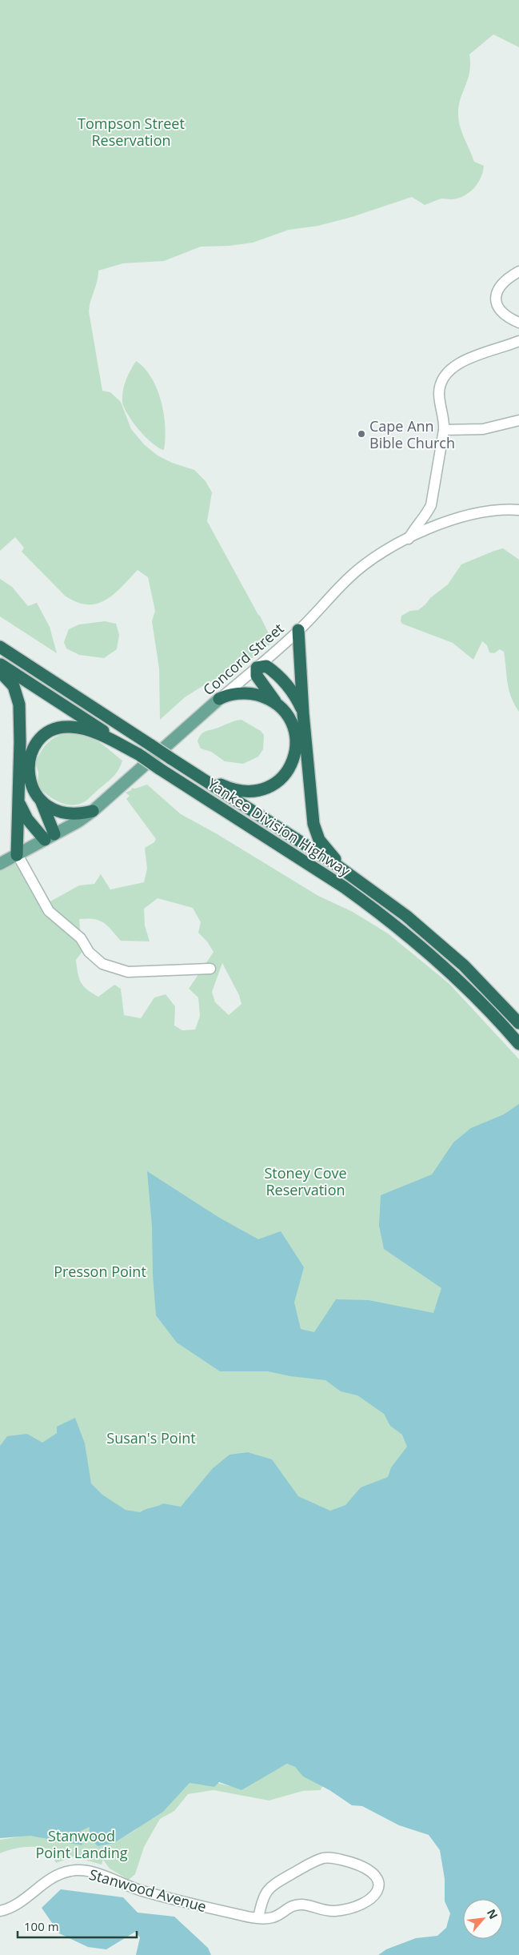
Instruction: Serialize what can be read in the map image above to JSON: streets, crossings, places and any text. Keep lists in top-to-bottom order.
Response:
{
  "streets": {
    "highway": ["Yankee Division Highway"],
    "main road": ["Concord Street"],
    "street": ["Stanwood Avenue"]
  },
  "parks": [
    "Tompson Street Reservation",
    "Stoney Cove Reservation",
    "Presson Point",
    "Susan's Point",
    "Stanwood Point Landing"
  ],
  "places": ["Cape Ann Bible Church"],
  "scale_bar": "100 m",
  "north": "top right"
}
